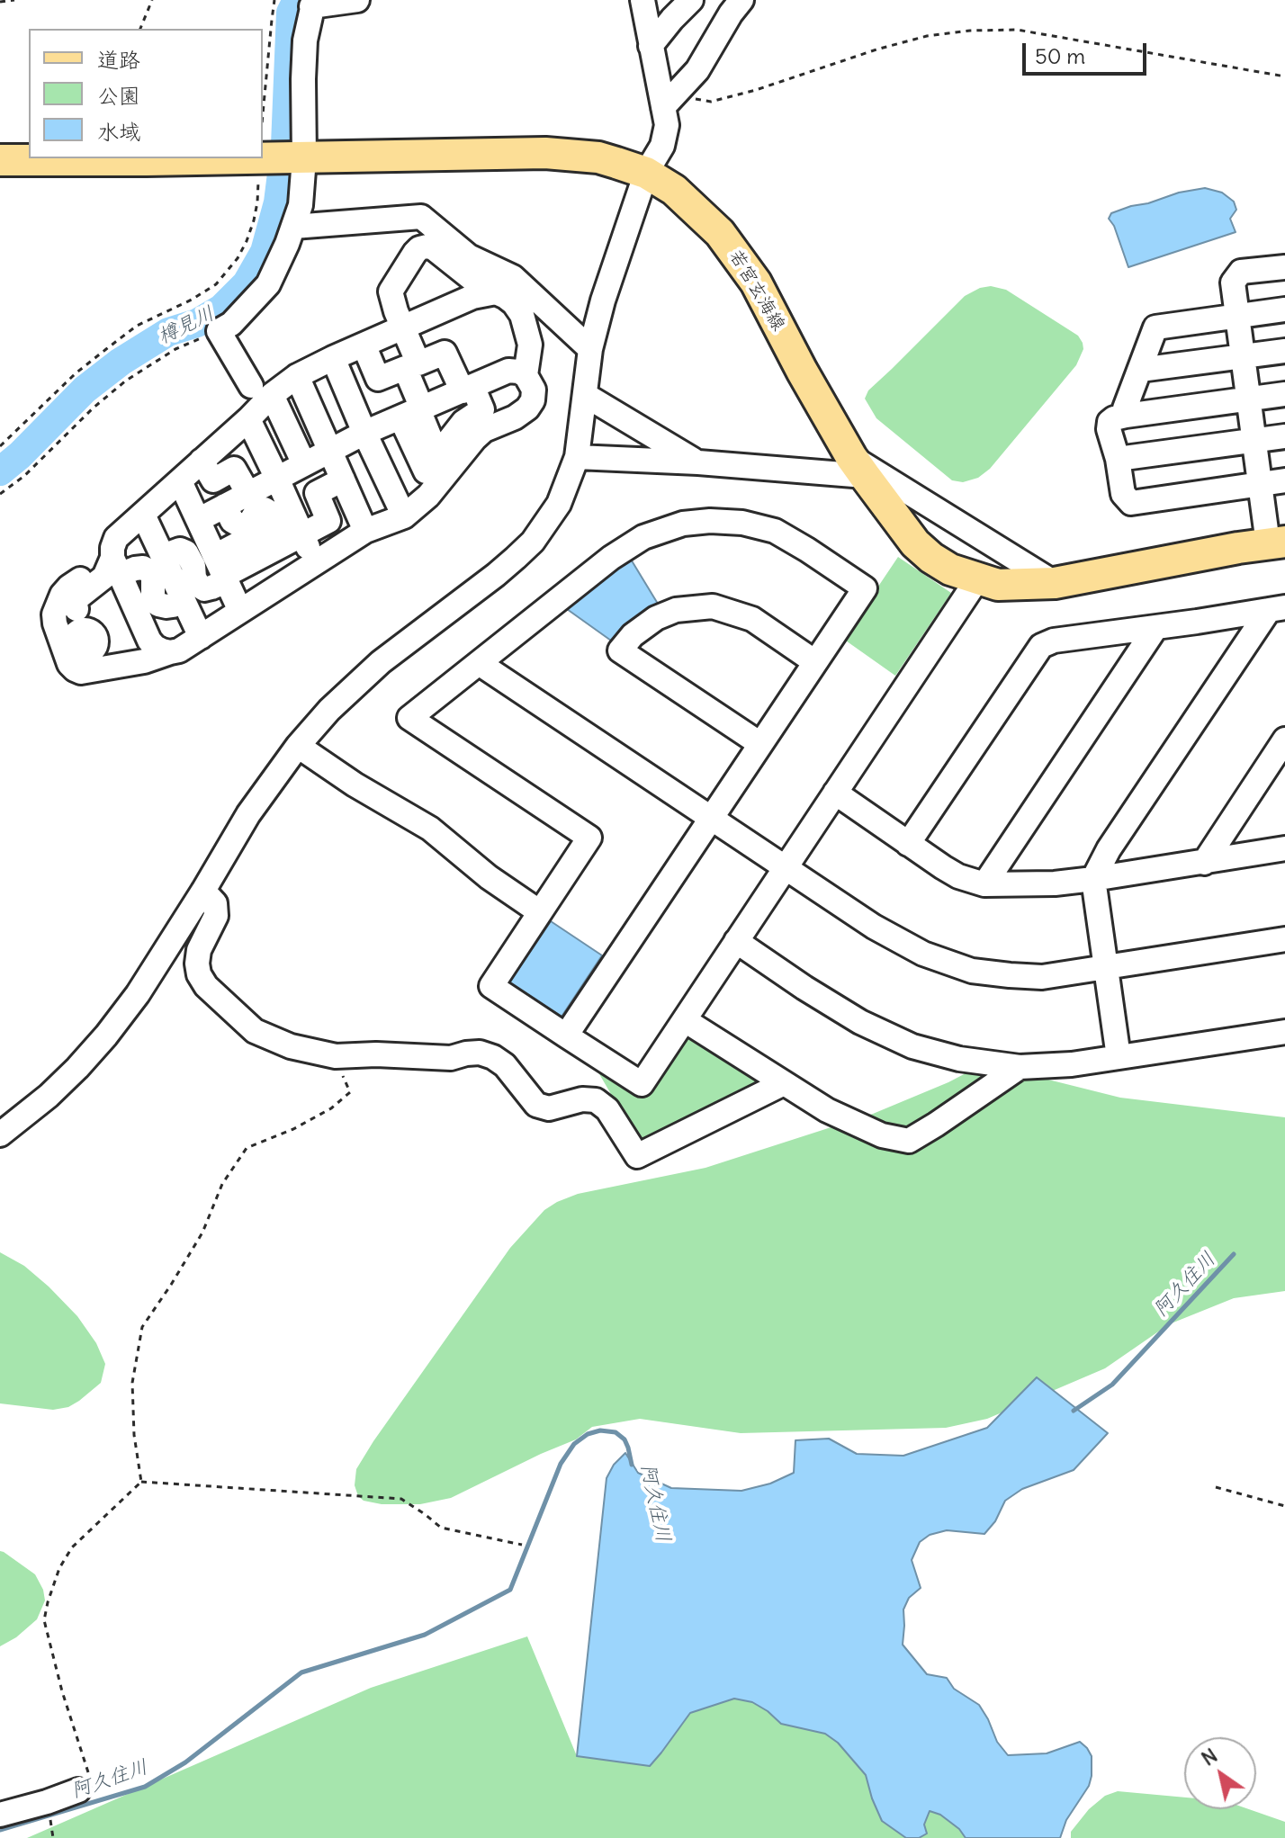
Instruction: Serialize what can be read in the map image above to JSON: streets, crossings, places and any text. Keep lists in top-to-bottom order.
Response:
{
  "streets": {
    "main road": ["若宮玄海線"]
  },
  "water": ["樽見川", "阿久住川"],
  "legend": ["道路", "公園", "水域"],
  "scale_bar": "50 m",
  "north": "top left"
}
